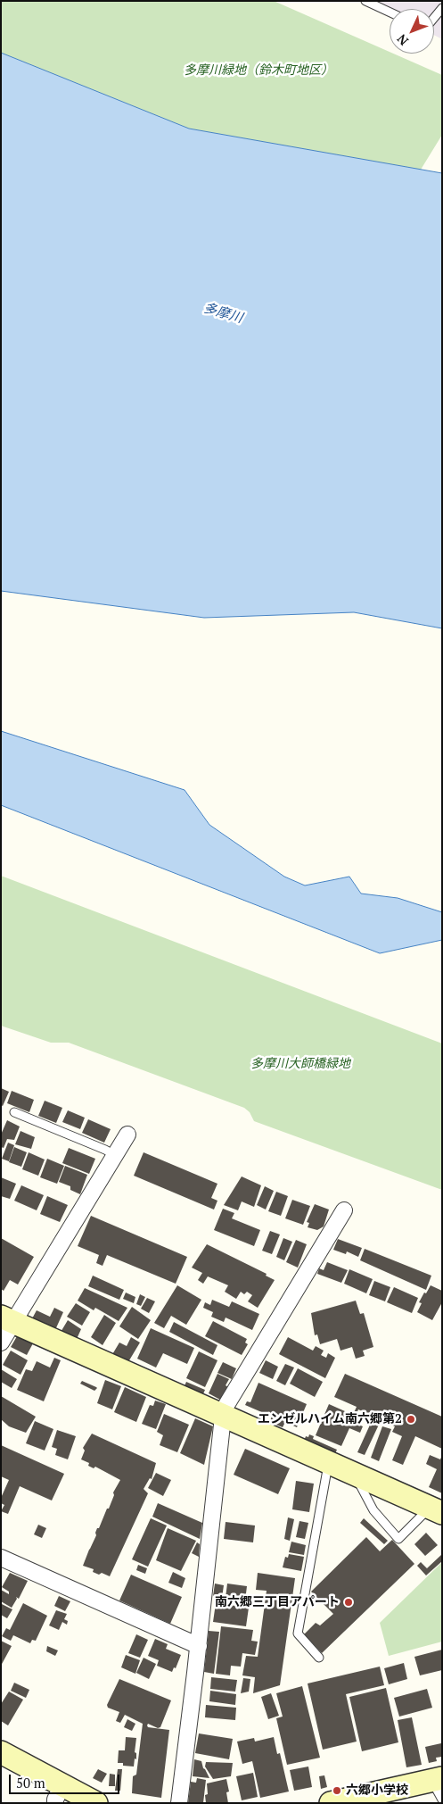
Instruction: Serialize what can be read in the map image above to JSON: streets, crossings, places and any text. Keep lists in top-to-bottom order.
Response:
{
  "water": ["多摩川"],
  "parks": ["多摩川緑地（鈴木町地区）", "多摩川大師橋緑地"],
  "places": ["エンゼルハイム南六郷第2", "南六郷三丁目アパート", "六郷小学校"],
  "scale_bar": "50 m",
  "north": "bottom left"
}
